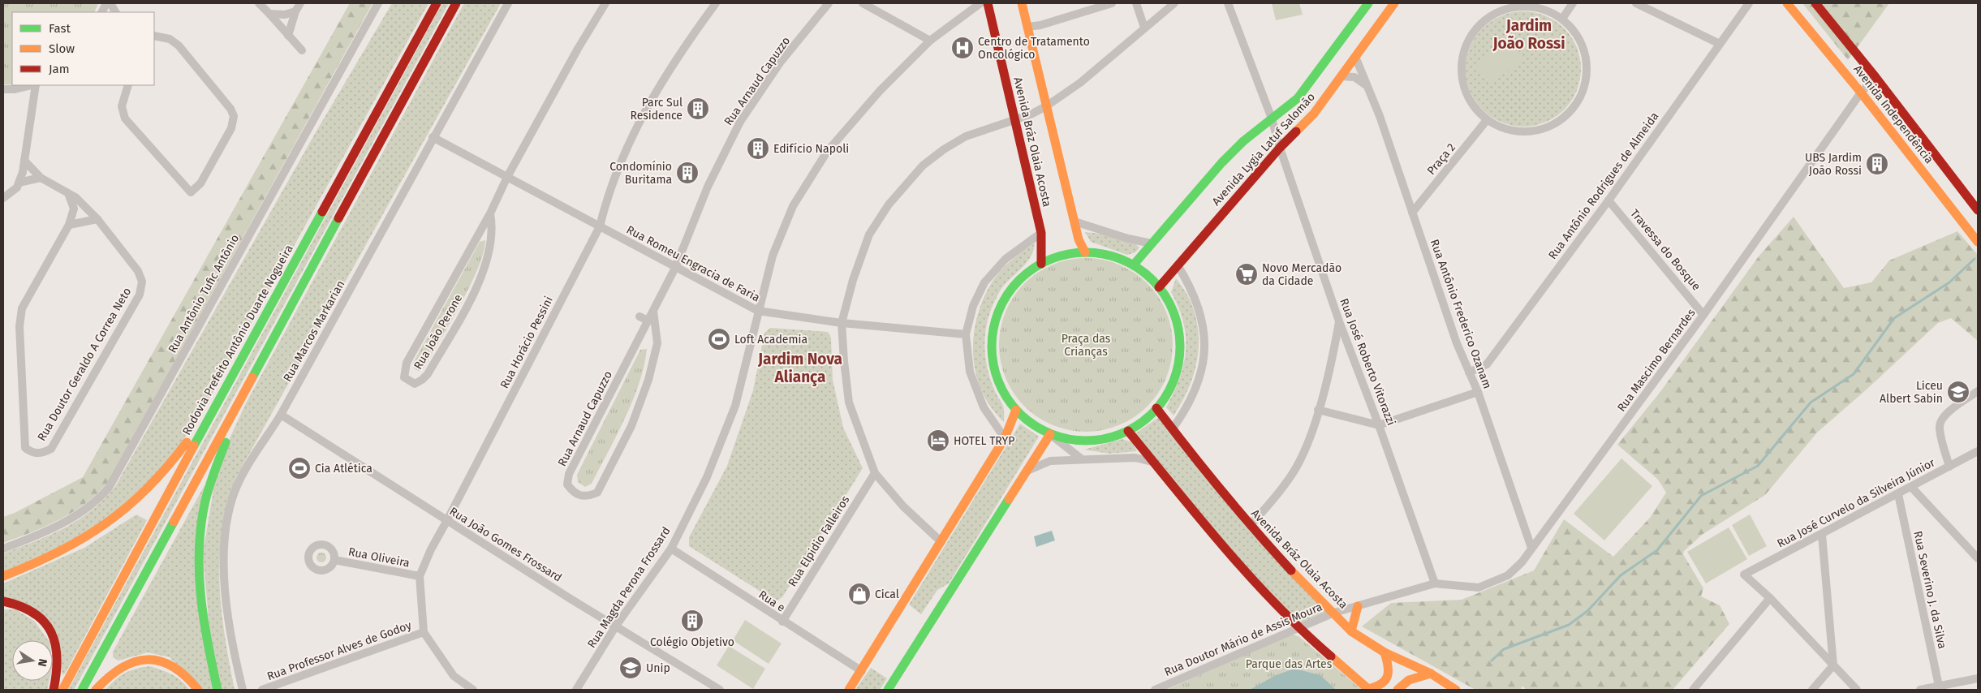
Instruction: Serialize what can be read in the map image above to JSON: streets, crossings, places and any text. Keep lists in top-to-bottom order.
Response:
{
  "streets": {
    "main road": [
      "Avenida Independência",
      "Avenida Bráz Olaia Acosta",
      "Avenida Lygia Latuf Salomão",
      "Rodovia Prefeito Antônio Duarte Nogueira"
    ],
    "street": [
      "Rua Arnaud Capuzzo",
      "Praça 2",
      "Rua Antônio Rodrigues de Almeida",
      "Travessa do Bosque",
      "Rua Romeu Engracia de Faria",
      "Rua Antônio Tufic Antônio",
      "Rua Antônio Frederico Ozanam",
      "Rua Marcos Markarian",
      "Rua João Perone",
      "Rua Horácio Pessini",
      "Rua Mascimo Bernardes",
      "Rua José Roberto Vitorazzi",
      "Rua Doutor Geraldo A Correa Neto",
      "Rua José Curvelo da Silveira Júnior",
      "Rua Elpidio Falleiros",
      "Rua João Gomes Frossard",
      "Rua Oliveira",
      "Rua Magda Perona Frossard",
      "Rua Severino J. da Silva",
      "Rua e",
      "Rua Doutor Mário de Assis Moura",
      "Rua Professor Alves de Godoy"
    ]
  },
  "crossings": [
    ["Rua Arnaud Capuzzo", "Rua Romeu Engracia de Faria"],
    ["Avenida Independência", "Rua Mascimo Bernardes"],
    ["Avenida Bráz Olaia Acosta", "Rua Doutor Mário de Assis Moura"],
    ["Avenida Lygia Latuf Salomão", "Rua Antônio Frederico Ozanam"],
    ["Avenida Lygia Latuf Salomão", "Rua José Roberto Vitorazzi"],
    ["Praça 2", "Rua Antônio Frederico Ozanam"],
    ["Rua Antônio Rodrigues de Almeida", "Travessa do Bosque"],
    ["Rua Antônio Rodrigues de Almeida", "Rua Antônio Frederico Ozanam"],
    ["Travessa do Bosque", "Rua Mascimo Bernardes"],
    ["Rua Romeu Engracia de Faria", "Rua Marcos Markarian"],
    ["Rua Romeu Engracia de Faria", "Rua João Perone"],
    ["Rua Romeu Engracia de Faria", "Rua Horácio Pessini"],
    ["Rua Romeu Engracia de Faria", "Rua Magda Perona Frossard"],
    ["Rua Antônio Frederico Ozanam", "Rua Mascimo Bernardes"],
    ["Rua Marcos Markarian", "Rua João Gomes Frossard"],
    ["Rua Horácio Pessini", "Rua João Gomes Frossard"],
    ["Rua Horácio Pessini", "Rua Oliveira"],
    ["Rua Horácio Pessini", "Rua Professor Alves de Godoy"],
    ["Rua Mascimo Bernardes", "Rua José Roberto Vitorazzi"],
    ["Rua Mascimo Bernardes", "Rua Doutor Mário de Assis Moura"],
    ["Rua José Roberto Vitorazzi", "Rua Doutor Mário de Assis Moura"],
    ["Rua José Curvelo da Silveira Júnior", "Rua Severino J. da Silva"],
    ["Rua Elpidio Falleiros", "Rua e"],
    ["Rua João Gomes Frossard", "Rua Magda Perona Frossard"],
    ["Rua Magda Perona Frossard", "Rua e"]
  ],
  "districts": ["Jardim João Rossi", "Jardim Nova Aliança"],
  "parks": ["Praça das Crianças", "Parque das Artes"],
  "places": {
    "hospital": ["Centro de Tratamento Oncológico"],
    "building": [
      "Parc Sul Residence",
      "Edifício Napoli",
      "UBS Jardim João Rossi",
      "Condomínio Buritama",
      "Colégio Objetivo"
    ],
    "supermarket": ["Novo Mercadão da Cidade"],
    "sports": ["Loft Academia", "Cia Atlética"],
    "school or university": ["Liceu Albert Sabin", "Unip"],
    "hotel": ["HOTEL TRYP"],
    "shop": ["Cical"]
  },
  "legend": ["Fast", "Slow", "Jam"],
  "north": "right"
}
